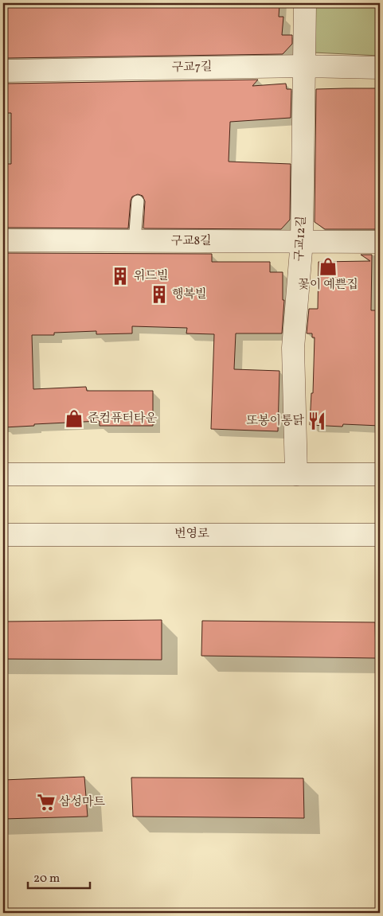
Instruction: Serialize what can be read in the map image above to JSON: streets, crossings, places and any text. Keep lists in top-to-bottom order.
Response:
{
  "streets": {
    "street": [
      "구교7길",
      "구교12길",
      "구교8길",
      "번영로"
    ]
  },
  "crossings": [
    ["구교7길", "구교12길"],
    ["구교12길", "구교8길"]
  ],
  "places": {
    "shop": ["꽃이 예쁜집", "준컴퓨터타운"],
    "building": ["위드빌", "행복빌"],
    "restaurant": ["또봉이통닭"],
    "supermarket": ["삼성마트"]
  },
  "scale_bar": "20 m"
}
